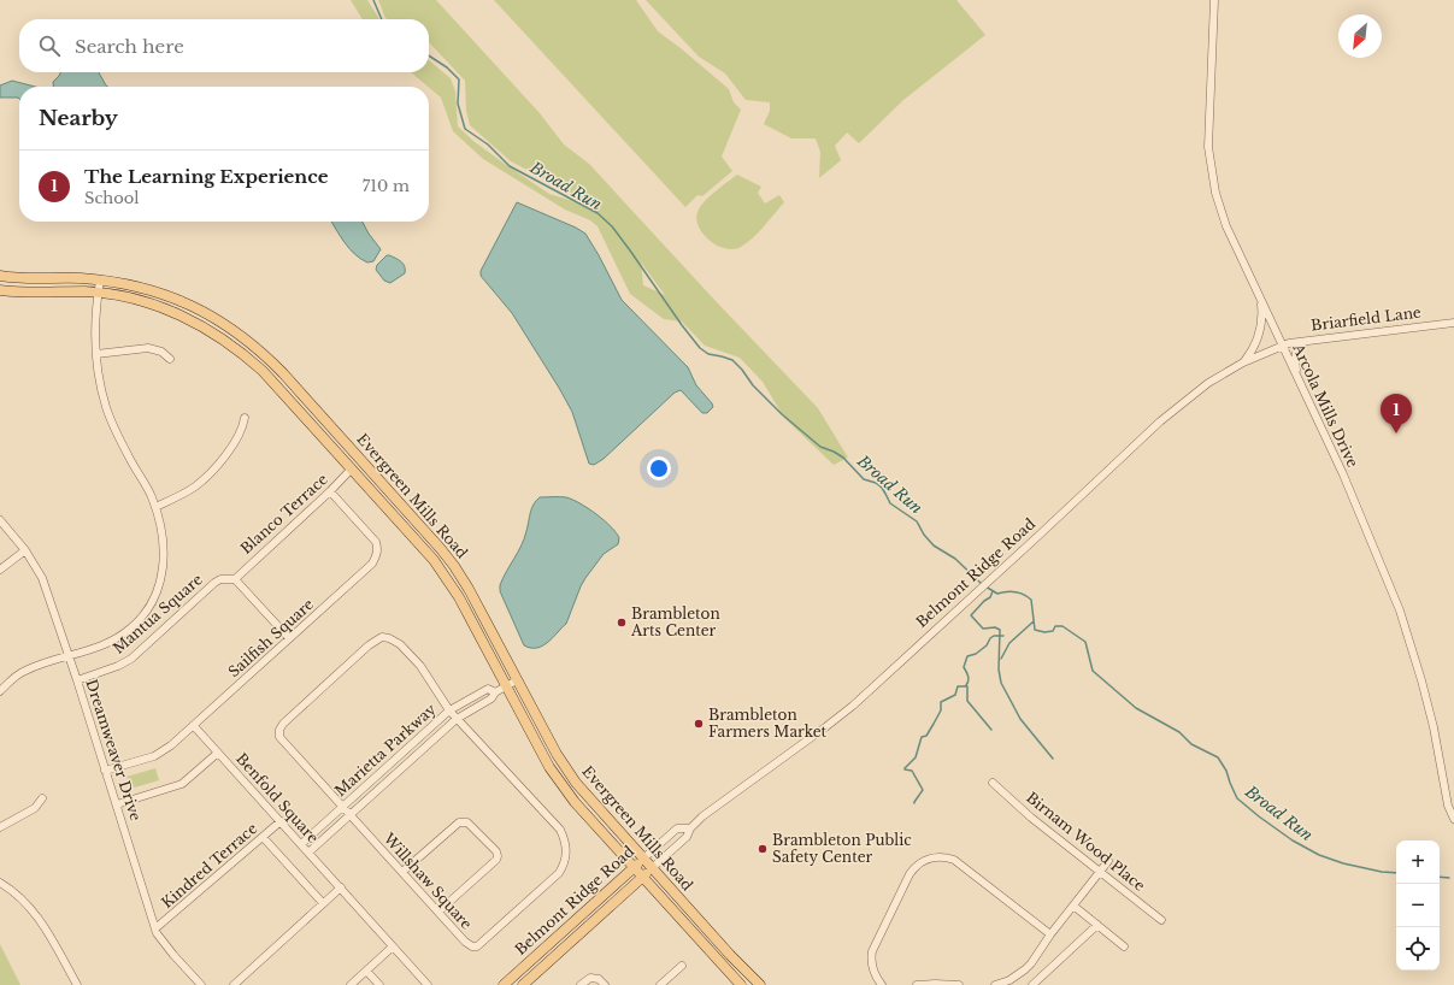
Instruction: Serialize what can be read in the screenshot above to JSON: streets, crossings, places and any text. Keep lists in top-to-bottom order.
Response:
{
  "streets": {
    "main road": ["Evergreen Mills Road", "Belmont Ridge Road"],
    "street": [
      "Briarfield Lane",
      "Arcola Mills Drive",
      "Blanco Terrace",
      "Mantua Square",
      "Sailfish Square",
      "Dreamweaver Drive",
      "Marietta Parkway",
      "Benfold Square",
      "Birnam Wood Place",
      "Kindred Terrace",
      "Willshaw Square"
    ]
  },
  "crossings": [
    ["Briarfield Lane", "Arcola Mills Drive"],
    ["Briarfield Lane", "Belmont Ridge Road"],
    ["Arcola Mills Drive", "Belmont Ridge Road"],
    ["Evergreen Mills Road", "Blanco Terrace"],
    ["Evergreen Mills Road", "Belmont Ridge Road"],
    ["Evergreen Mills Road", "Marietta Parkway"],
    ["Blanco Terrace", "Mantua Square"],
    ["Blanco Terrace", "Sailfish Square"],
    ["Mantua Square", "Dreamweaver Drive"],
    ["Sailfish Square", "Dreamweaver Drive"],
    ["Sailfish Square", "Benfold Square"],
    ["Dreamweaver Drive", "Kindred Terrace"],
    ["Marietta Parkway", "Benfold Square"],
    ["Marietta Parkway", "Willshaw Square"],
    ["Benfold Square", "Kindred Terrace"]
  ],
  "water": ["Broad Run"],
  "places": ["Brambleton Arts Center", "Brambleton Farmers Market", "Brambleton Public Safety Center"],
  "north": "bottom left",
  "page": {
    "search": "Search here",
    "heading": "Nearby",
    "list": [
      {
        "mark": "1",
        "name": "The Learning Experience",
        "note": "School",
        "value": "710 m"
      }
    ],
    "pins": "1",
    "map_buttons": ["+", "−"]
  }
}
